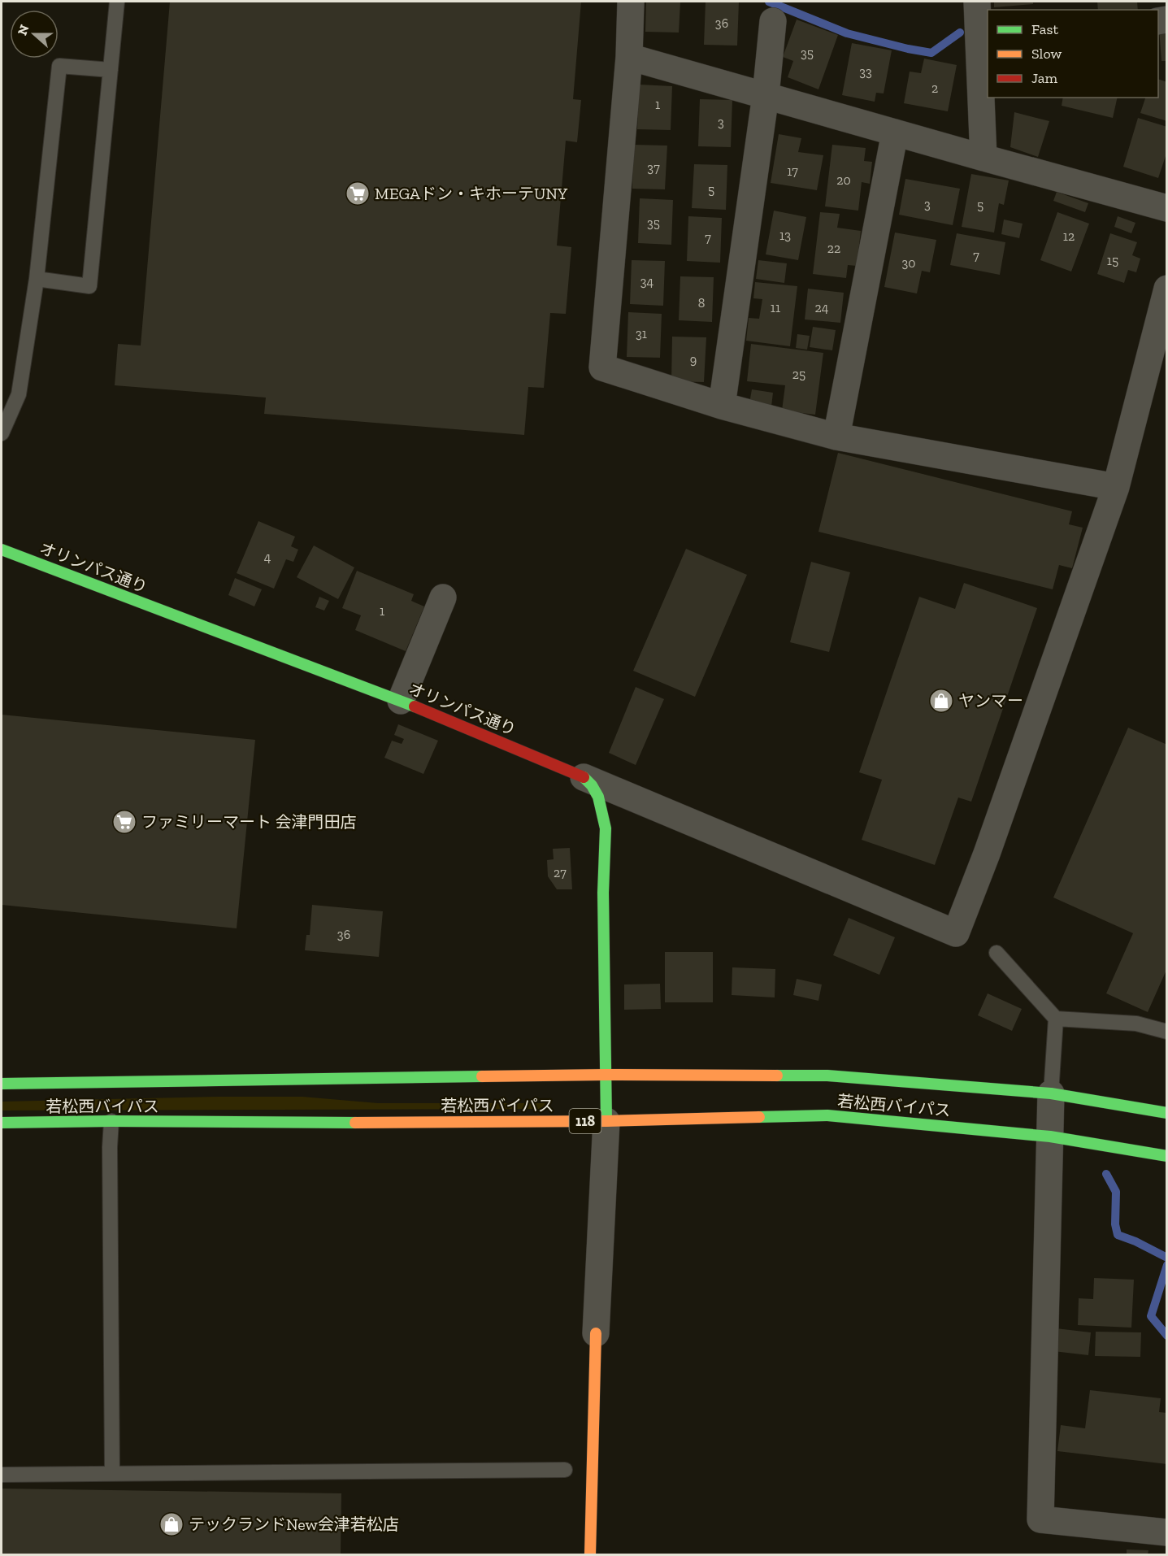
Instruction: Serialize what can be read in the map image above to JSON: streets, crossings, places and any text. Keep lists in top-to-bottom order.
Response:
{
  "streets": {
    "main road": ["オリンパス通り", "若松西バイパス", "118"]
  },
  "crossings": [
    ["オリンパス通り", "若松西バイパス"]
  ],
  "places": {
    "supermarket": ["MEGAドン・キホーテUNY", "ファミリーマート 会津門田店"],
    "shop": ["ヤンマー", "テックランドNew会津若松店"]
  },
  "house_numbers": [
    "36",
    "35",
    "33",
    "2",
    "1",
    "3",
    "37",
    "17",
    "20",
    "5",
    "3",
    "5",
    "35",
    "13",
    "12",
    "7",
    "22",
    "7",
    "15",
    "30",
    "34",
    "8",
    "11",
    "24",
    "31",
    "9",
    "25",
    "4",
    "1",
    "27",
    "36"
  ],
  "legend": ["Fast", "Slow", "Jam"],
  "north": "left"
}
